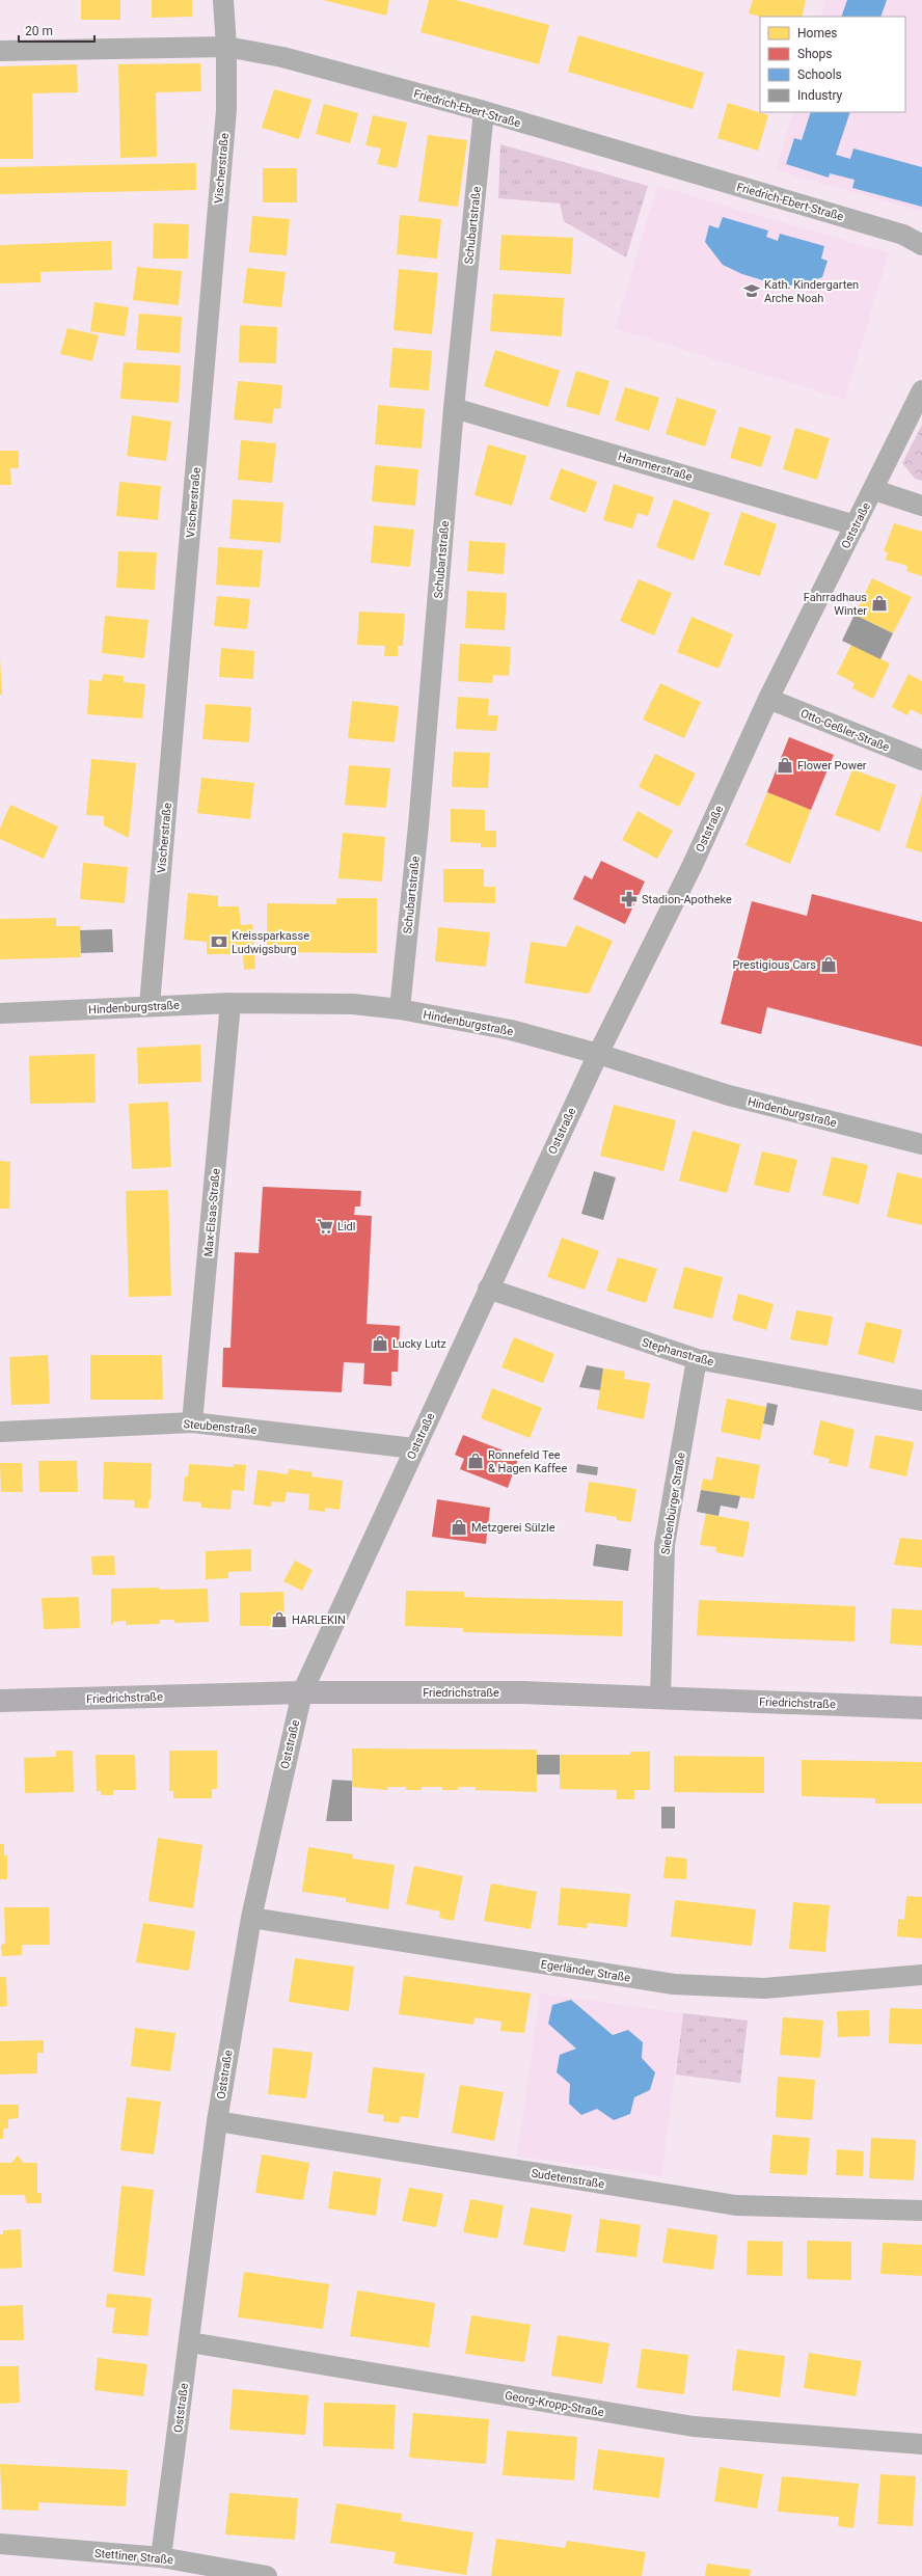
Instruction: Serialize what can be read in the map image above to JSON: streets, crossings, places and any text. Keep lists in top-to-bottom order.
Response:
{
  "streets": {
    "main road": ["Friedrichstraße"],
    "street": [
      "Friedrich-Ebert-Straße",
      "Vischerstraße",
      "Schubartstraße",
      "Hammerstraße",
      "Oststraße",
      "Otto-Geßler-Straße",
      "Hindenburgstraße",
      "Max-Elsas-Straße",
      "Stephanstraße",
      "Steubenstraße",
      "Siebenbürger Straße",
      "Egerländer Straße",
      "Sudetenstraße",
      "Georg-Kropp-Straße",
      "Stettiner Straße"
    ]
  },
  "crossings": [
    ["Friedrich-Ebert-Straße", "Vischerstraße"],
    ["Friedrich-Ebert-Straße", "Schubartstraße"],
    ["Vischerstraße", "Hindenburgstraße"],
    ["Schubartstraße", "Hammerstraße"],
    ["Schubartstraße", "Hindenburgstraße"],
    ["Hammerstraße", "Oststraße"],
    ["Oststraße", "Otto-Geßler-Straße"],
    ["Oststraße", "Hindenburgstraße"],
    ["Oststraße", "Stephanstraße"],
    ["Oststraße", "Steubenstraße"],
    ["Oststraße", "Friedrichstraße"],
    ["Oststraße", "Egerländer Straße"],
    ["Oststraße", "Sudetenstraße"],
    ["Oststraße", "Georg-Kropp-Straße"],
    ["Oststraße", "Stettiner Straße"],
    ["Hindenburgstraße", "Max-Elsas-Straße"],
    ["Max-Elsas-Straße", "Steubenstraße"],
    ["Stephanstraße", "Siebenbürger Straße"],
    ["Siebenbürger Straße", "Friedrichstraße"]
  ],
  "places": {
    "school or university": ["Kath. Kindergarten Arche Noah"],
    "shop": [
      "Fahrradhaus Winter",
      "Flower Power",
      "Prestigious Cars",
      "Lucky Lutz",
      "Ronnefeld Tee & Hagen Kaffee",
      "Metzgerei Sülzle",
      "HARLEKIN"
    ],
    "pharmacy": ["Stadion-Apotheke"],
    "bank": ["Kreissparkasse Ludwigsburg"],
    "supermarket": ["Lidl"]
  },
  "legend": [
    "Homes",
    "Shops",
    "Schools",
    "Industry"
  ],
  "scale_bar": "20 m"
}
